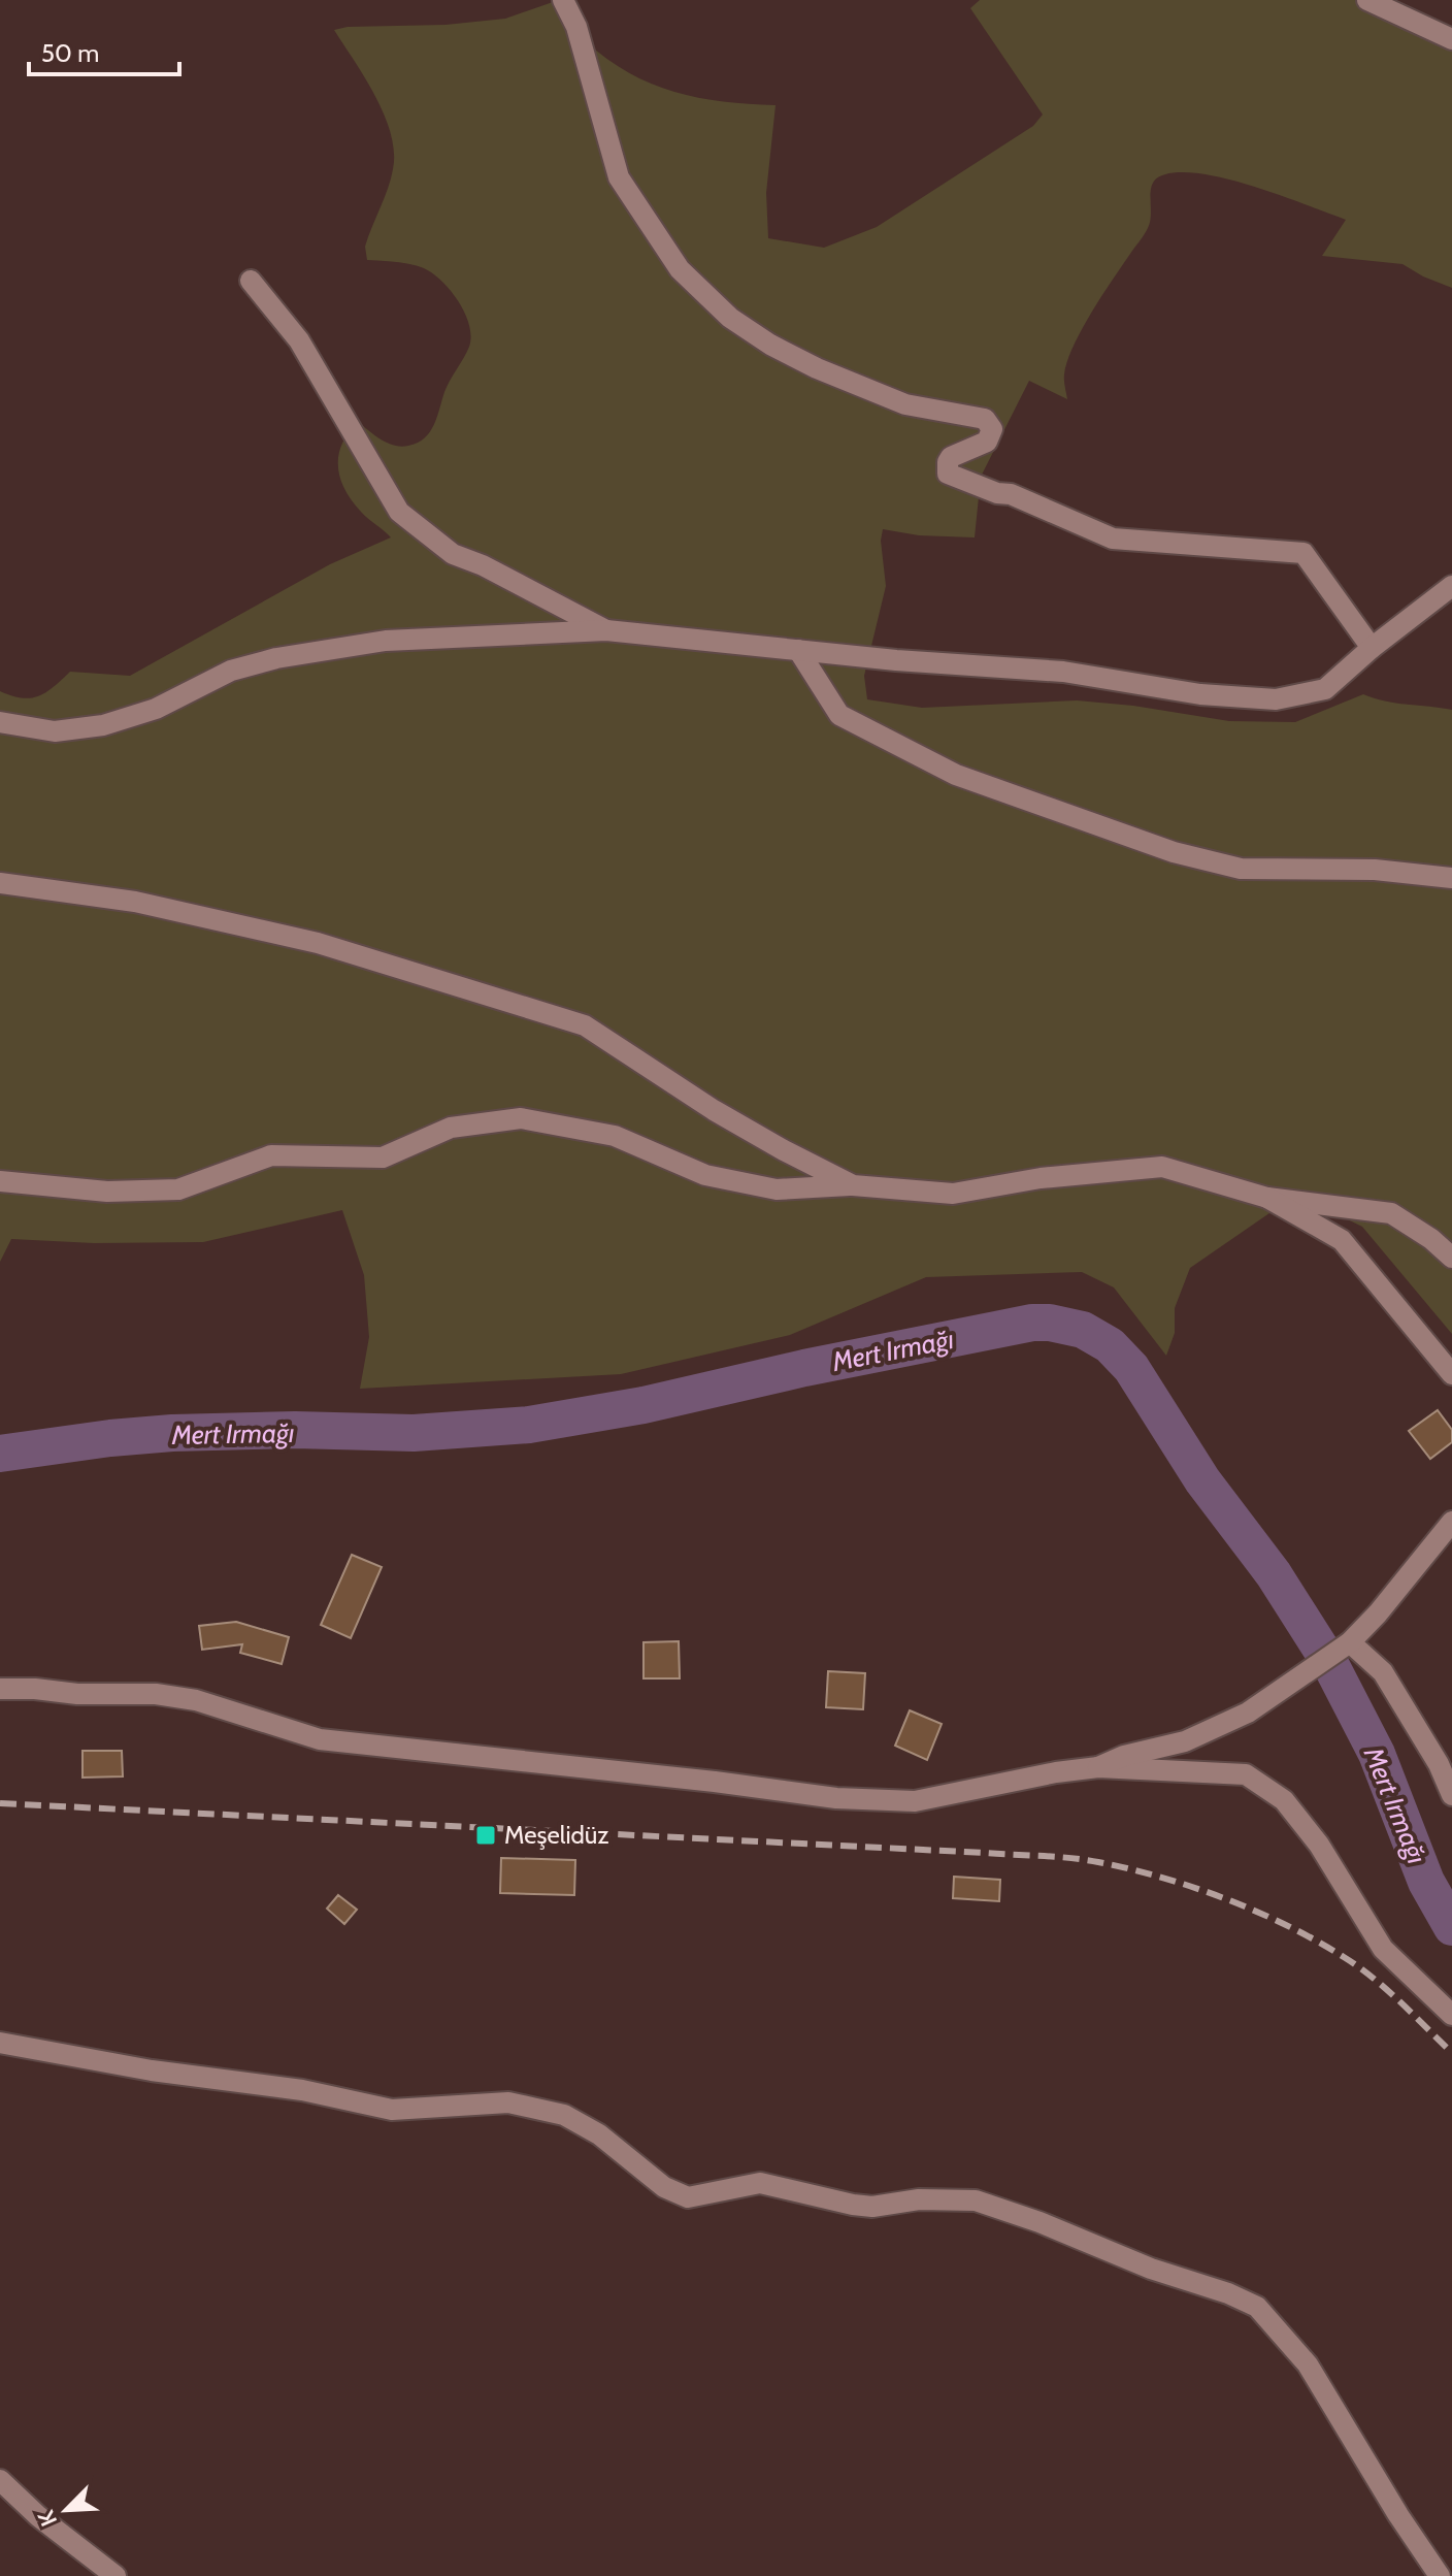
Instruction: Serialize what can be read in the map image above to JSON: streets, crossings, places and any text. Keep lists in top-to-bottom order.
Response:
{
  "water": ["Mert Irmağı"],
  "places": {
    "transit": ["Meşelidüz"]
  },
  "scale_bar": "50 m",
  "north": "bottom left"
}
